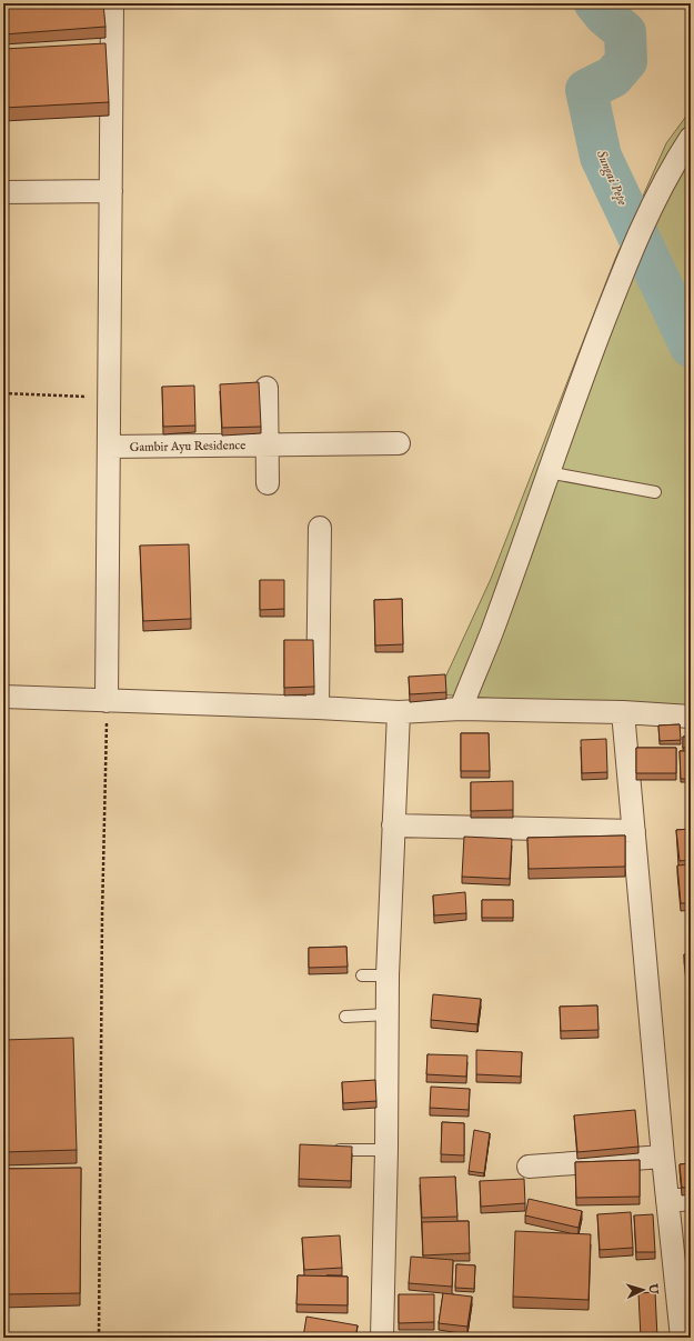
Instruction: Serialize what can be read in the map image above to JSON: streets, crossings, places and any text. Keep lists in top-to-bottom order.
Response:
{
  "streets": {
    "street": ["Gambir Ayu Residence"]
  },
  "water": ["Sungai Pepe"],
  "north": "right"
}
